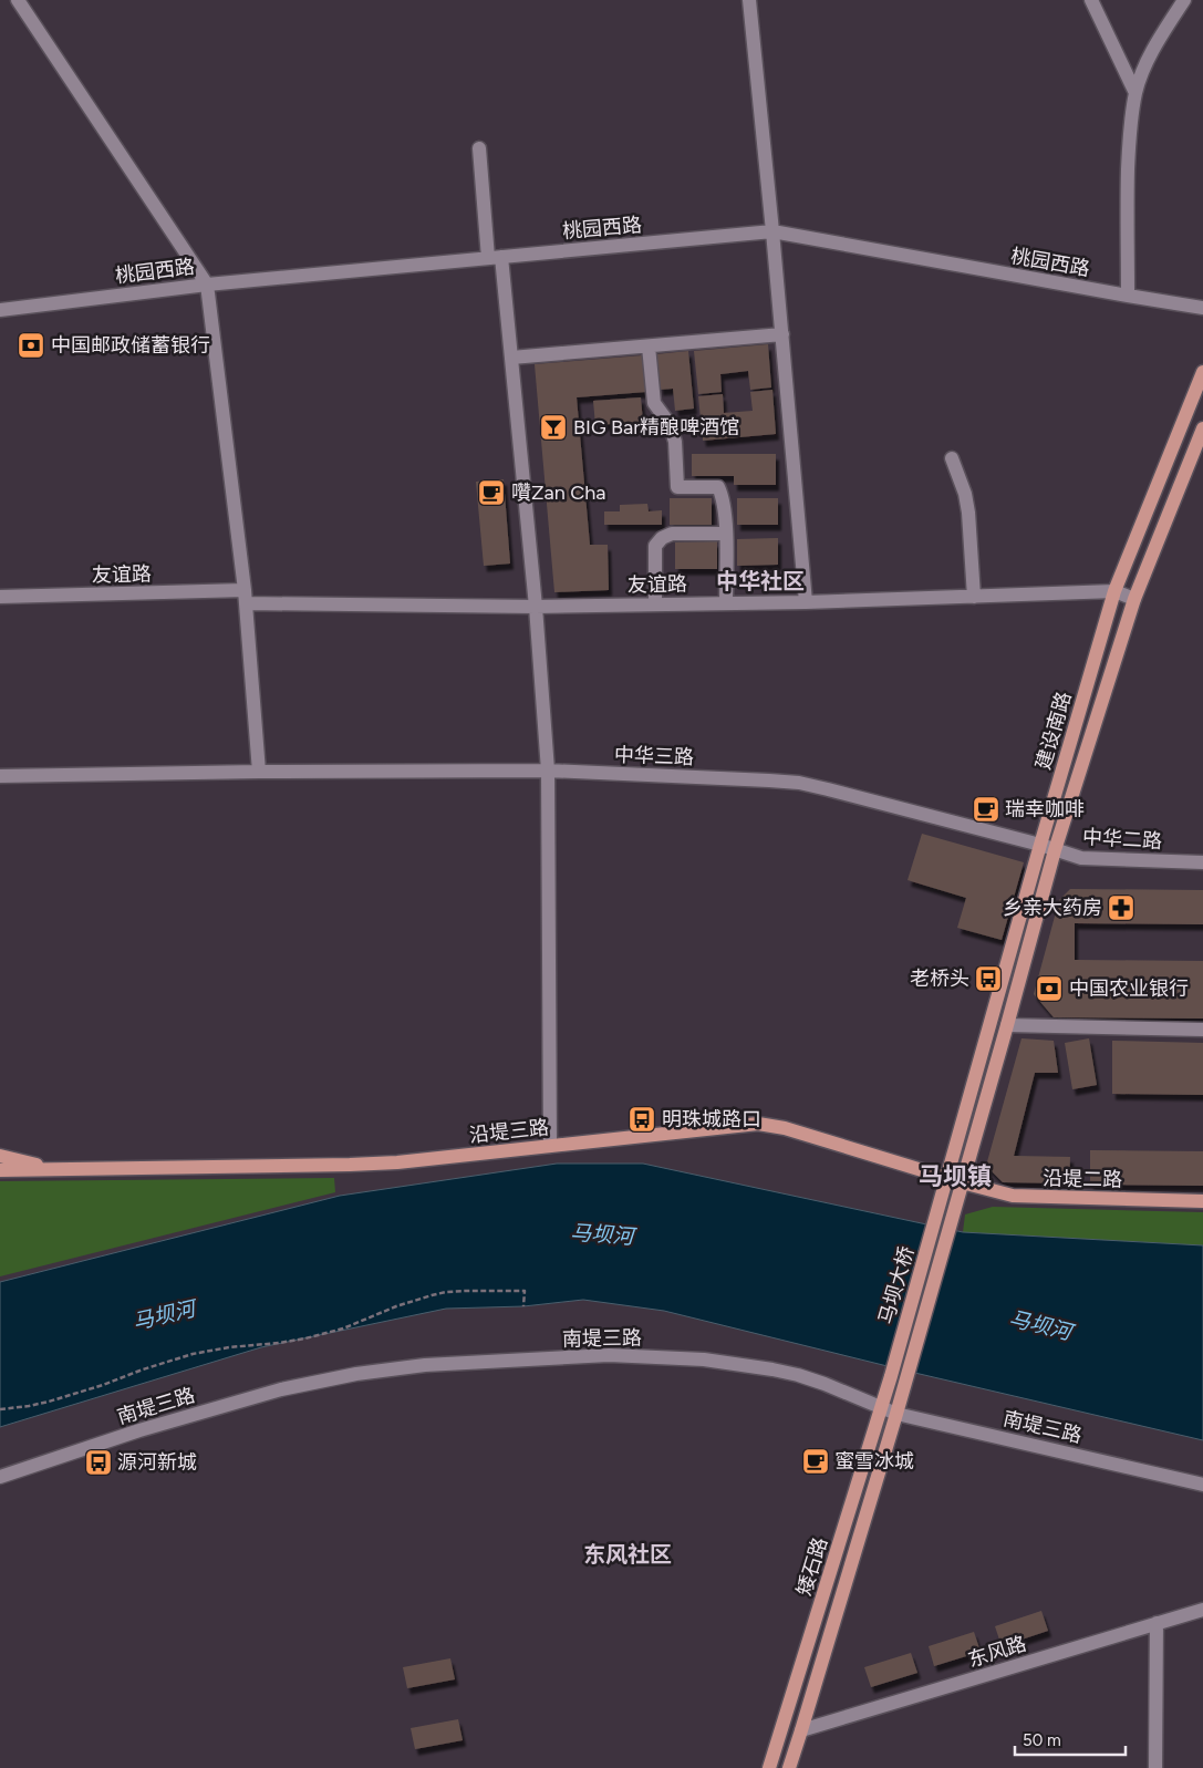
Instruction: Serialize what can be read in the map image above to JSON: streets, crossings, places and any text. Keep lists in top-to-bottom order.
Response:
{
  "streets": {
    "main road": [
      "建设南路",
      "沿堤三路",
      "沿堤二路",
      "马坝大桥",
      "矮石路"
    ],
    "street": [
      "桃园西路",
      "友谊路",
      "中华三路",
      "中华二路",
      "南堤三路",
      "东风路"
    ]
  },
  "crossings": [
    ["友谊路", "建设南路"],
    ["建设南路", "中华三路"],
    ["建设南路", "中华二路"],
    ["建设南路", "沿堤三路"],
    ["建设南路", "沿堤二路"],
    ["建设南路", "马坝大桥"],
    ["中华三路", "中华二路"],
    ["沿堤三路", "沿堤二路"],
    ["马坝大桥", "矮石路"],
    ["南堤三路", "矮石路"],
    ["矮石路", "东风路"]
  ],
  "districts": ["中华社区", "马坝镇", "东风社区"],
  "water": ["马坝河"],
  "places": {
    "bank": ["中国邮政储蓄银行", "中国农业银行"],
    "bar": ["BIG Bar精酿啤酒馆"],
    "cafe": ["囋Zan Cha", "瑞幸咖啡", "蜜雪冰城"],
    "pharmacy": ["乡亲大药房"],
    "bus stop": ["老桥头", "明珠城路口", "源河新城"]
  },
  "scale_bar": "50 m"
}
